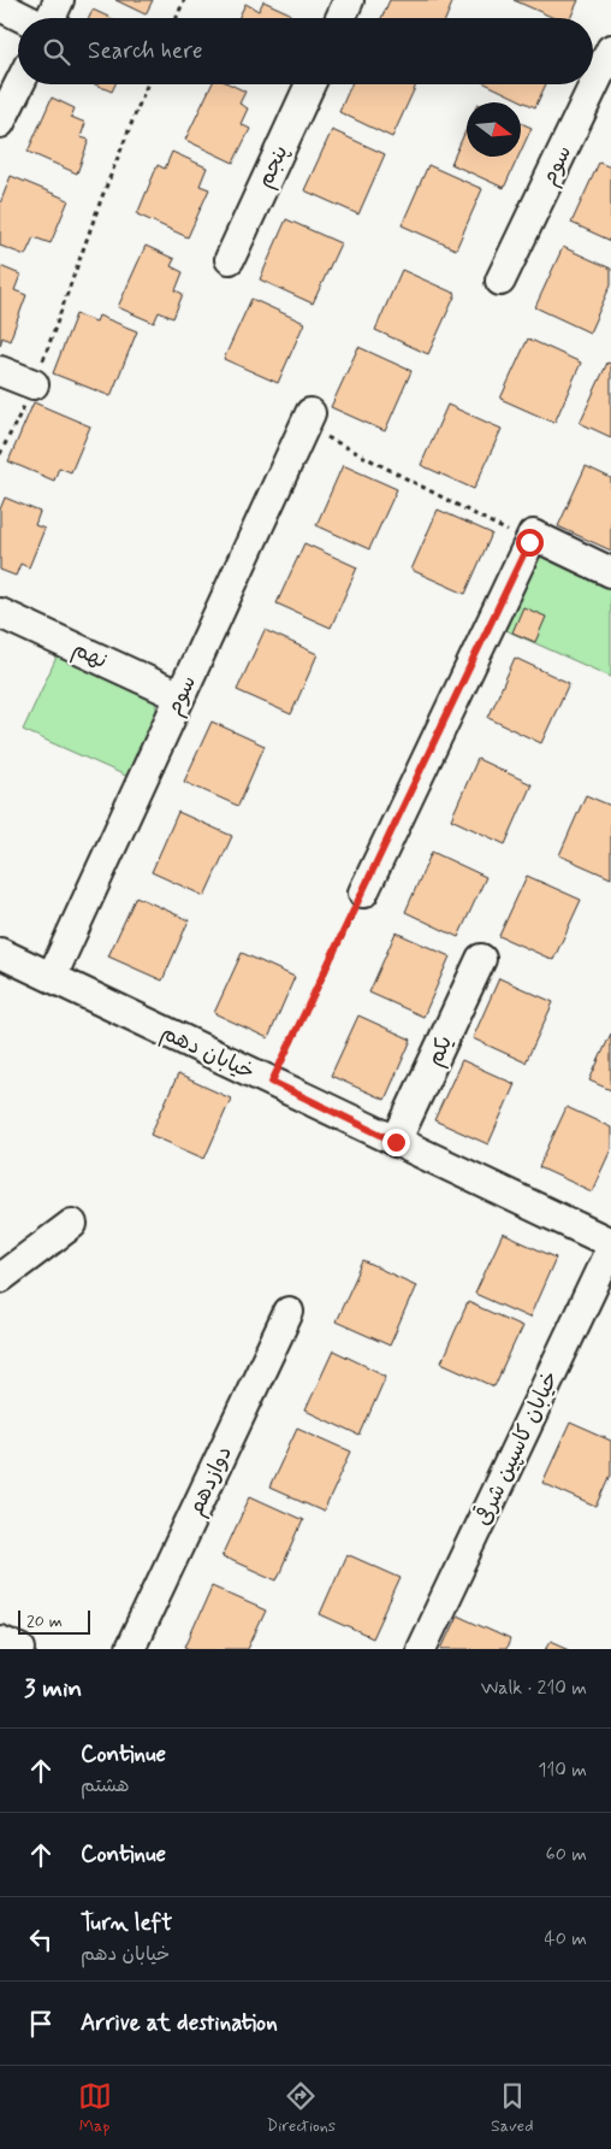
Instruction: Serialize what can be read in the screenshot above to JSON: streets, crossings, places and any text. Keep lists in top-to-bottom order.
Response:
{
  "streets": {
    "street": [
      "سوم",
      "پنجم",
      "نهم",
      "یکم",
      "خیابان دهم",
      "خیابان کاسپین شرقی",
      "دوازدهم"
    ]
  },
  "crossings": [
    ["سوم", "نهم"],
    ["سوم", "خیابان دهم"],
    ["یکم", "خیابان دهم"]
  ],
  "scale_bar": "20 m",
  "north": "right",
  "page": {
    "search": "Search here",
    "scale": "20 m",
    "heading": ["3 min", "Walk · 210 m"],
    "list": [
      ["Continue", "هشتم", "110 m"],
      ["Continue", "60 m"],
      ["Turn left", "خیابان دهم", "40 m"],
      "Arrive at destination"
    ],
    "nav": ["Map", "Directions", "Saved"]
  }
}
